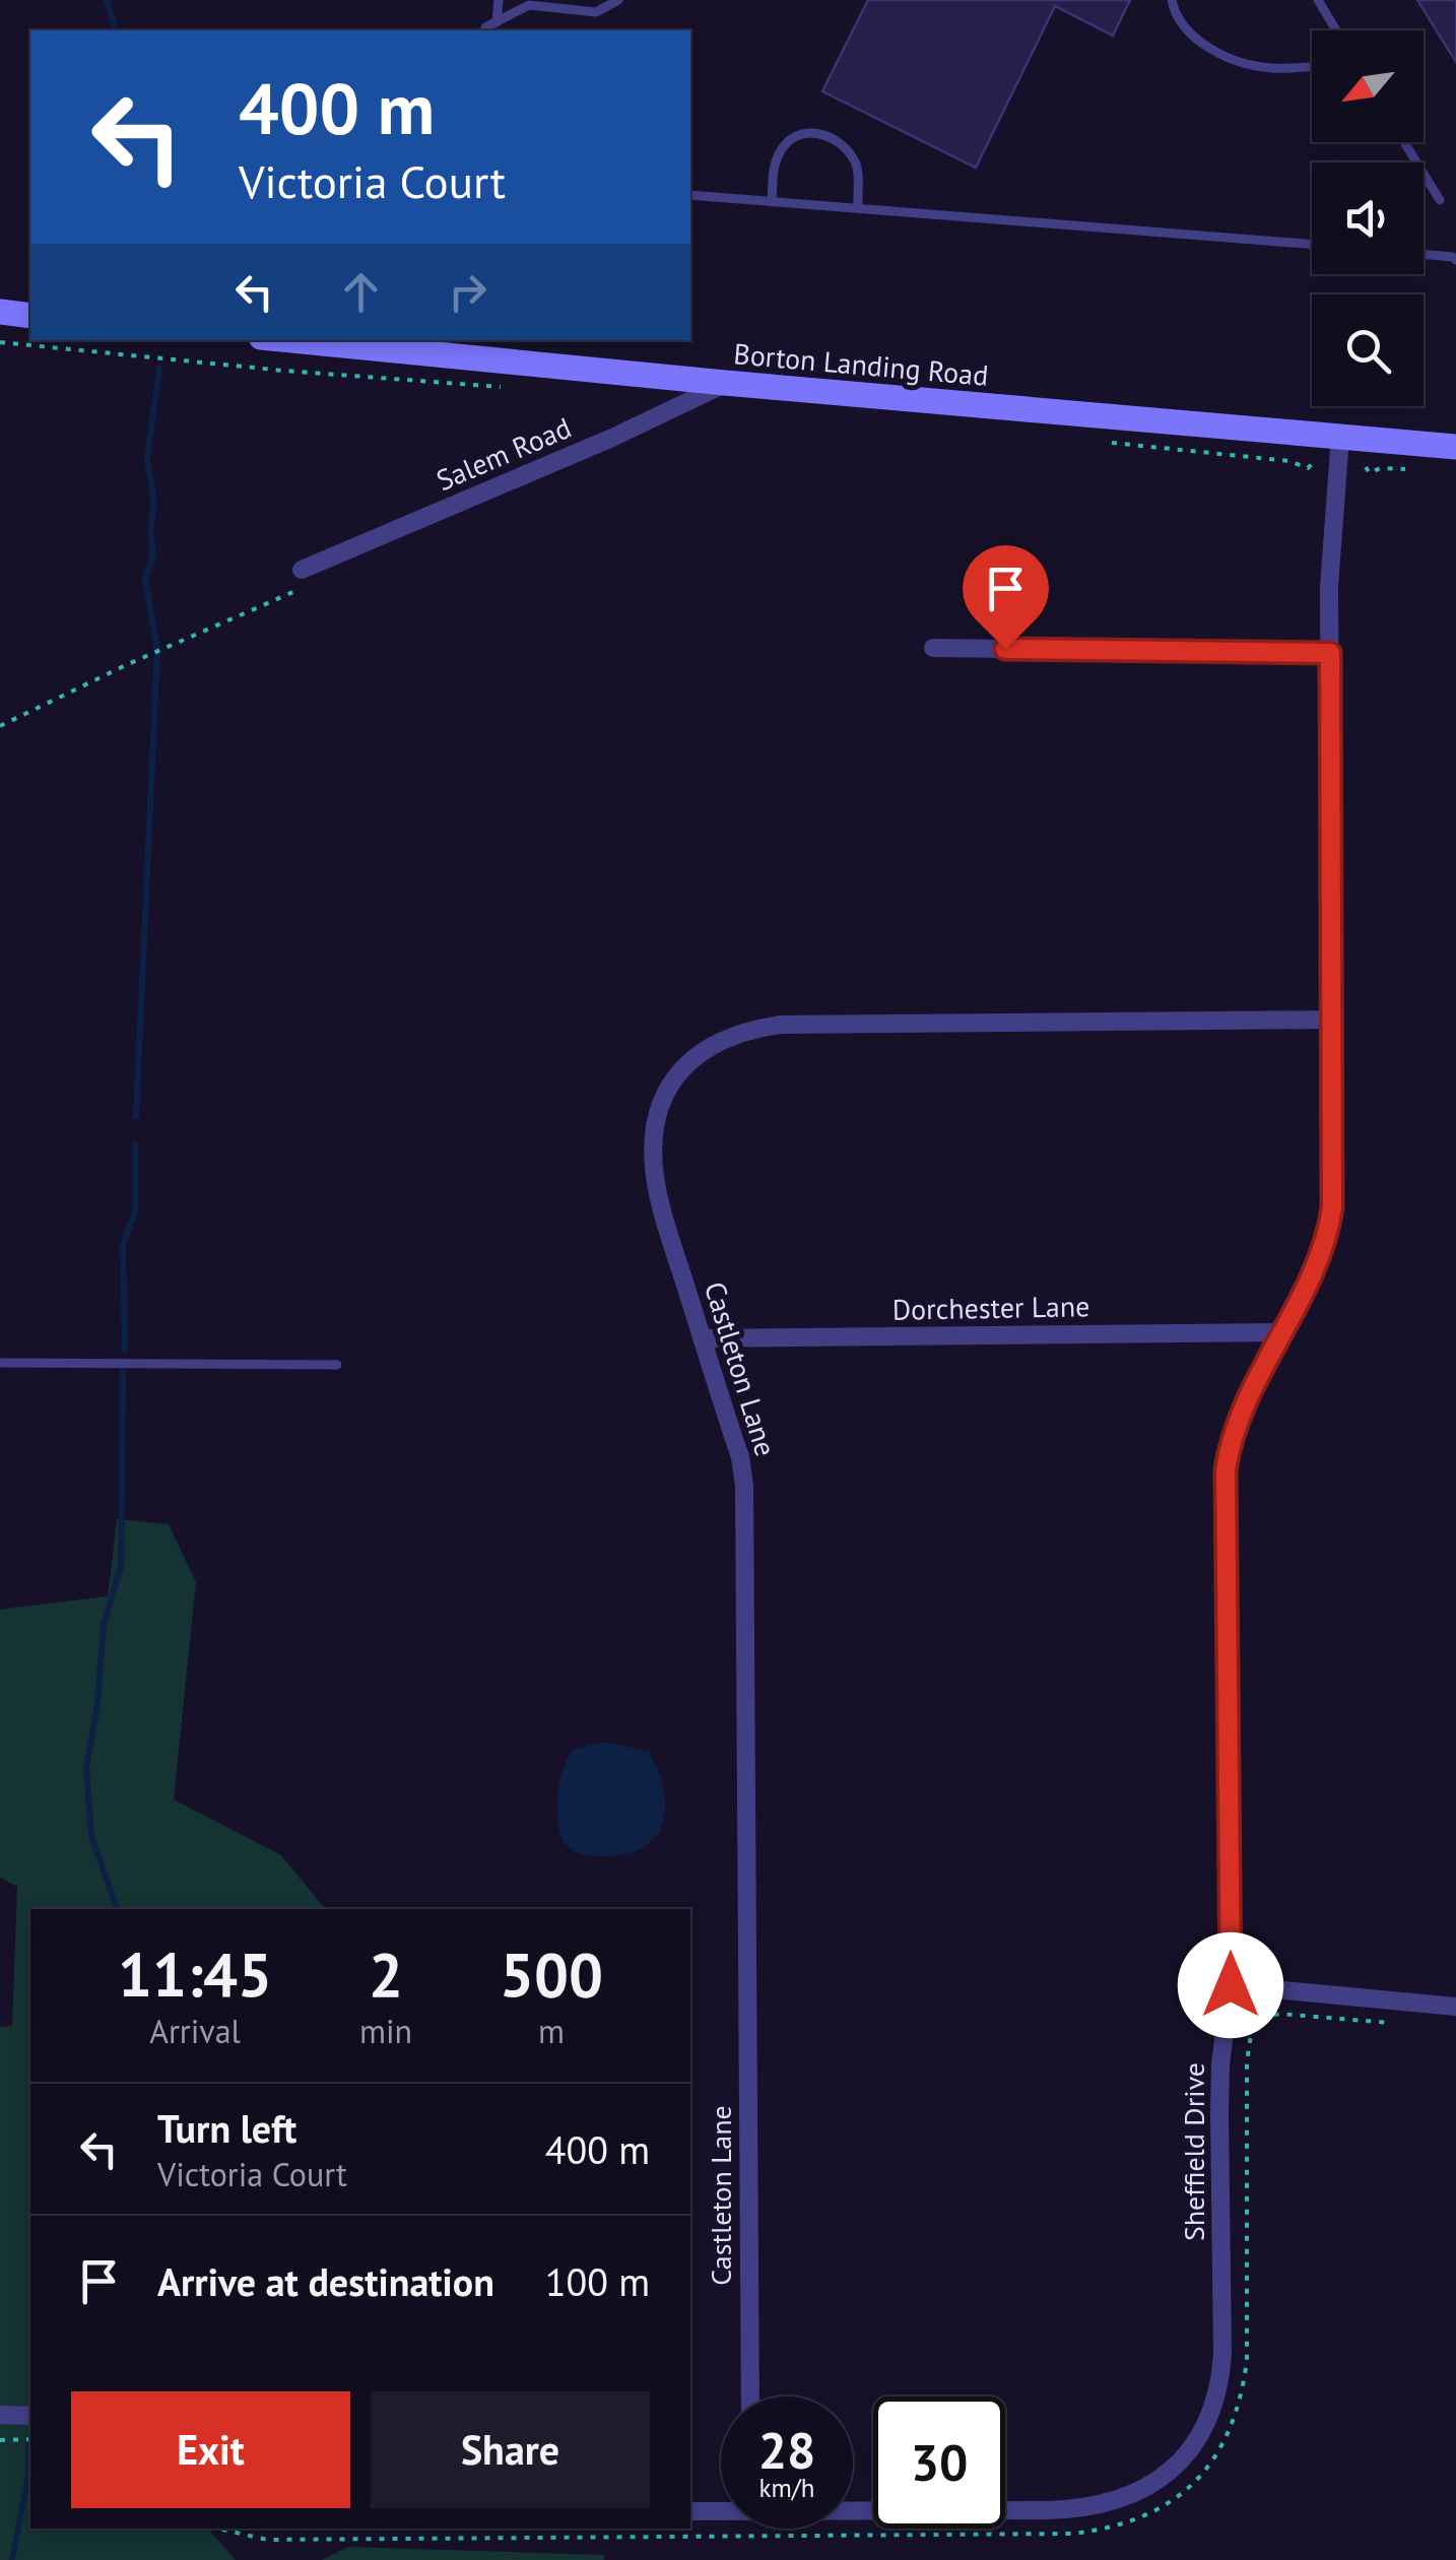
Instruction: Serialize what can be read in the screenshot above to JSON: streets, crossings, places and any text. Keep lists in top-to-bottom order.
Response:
{
  "streets": {
    "street": [
      "Borton Landing Road",
      "Salem Road",
      "Dorchester Lane",
      "Castleton Lane",
      "Sheffield Drive"
    ]
  },
  "crossings": [
    ["Borton Landing Road", "Salem Road"],
    ["Borton Landing Road", "Sheffield Drive"],
    ["Dorchester Lane", "Castleton Lane"],
    ["Dorchester Lane", "Sheffield Drive"],
    ["Castleton Lane", "Sheffield Drive"]
  ],
  "north": "bottom left",
  "page": {
    "turn": ["400 m", "Victoria Court"],
    "eta": [
      "11:45",
      "Arrival",
      "2",
      "min",
      "500",
      "m"
    ],
    "list": [
      {
        "name": "Turn left",
        "note": "Victoria Court",
        "value": "400 m"
      },
      {
        "name": "Arrive at destination",
        "value": "100 m"
      }
    ],
    "buttons": ["Exit", "Share"],
    "speed": "28 km/h",
    "limit": "30"
  }
}
